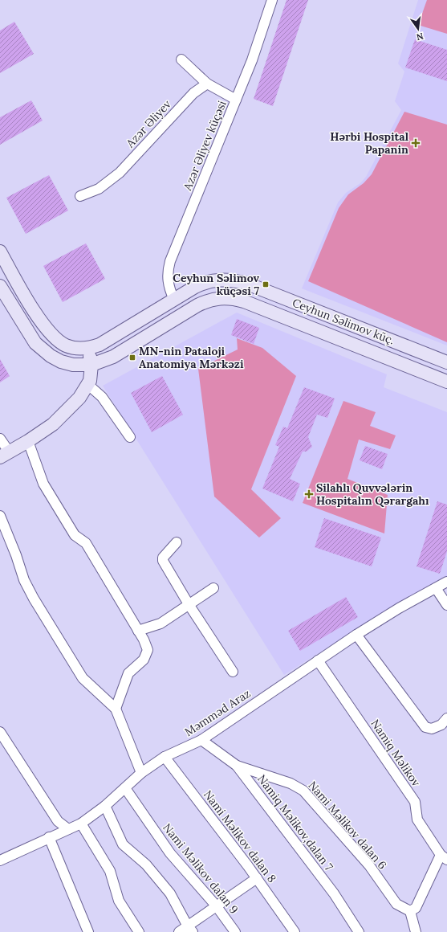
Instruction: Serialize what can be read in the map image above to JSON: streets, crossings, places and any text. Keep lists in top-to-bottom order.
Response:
{
  "streets": {
    "main road": ["Ceyhun Səlimov küç."],
    "street": [
      "Azər Əliyev",
      "Azər Əliyev küçəsi",
      "Məmməd Araz",
      "Namiq Məlikov",
      "Namiq Məlikov,dalan 7",
      "Nami Məlikov dalan 6",
      "Nami Məlikov dalan 8",
      "Nami Məlikov dalan 9"
    ]
  },
  "crossings": [
    ["Azər Əliyev küçəsi", "Ceyhun Səlimov küç."],
    ["Məmməd Araz", "Namiq Məlikov"],
    ["Məmməd Araz", "Namiq Məlikov,dalan 7"],
    ["Məmməd Araz", "Nami Məlikov dalan 8"],
    ["Məmməd Araz", "Nami Məlikov dalan 9"],
    ["Namiq Məlikov,dalan 7", "Nami Məlikov dalan 6"]
  ],
  "places": {
    "health": ["Hərbi Hospital Papanin", "Silahlı Quvvələrin Hospitalın Qərargahı"],
    "transit": ["Ceyhun Səlimov küçəsi 7", "MN-nin Pataloji Anatomiya Mərkəzi"]
  },
  "north": "bottom"
}
